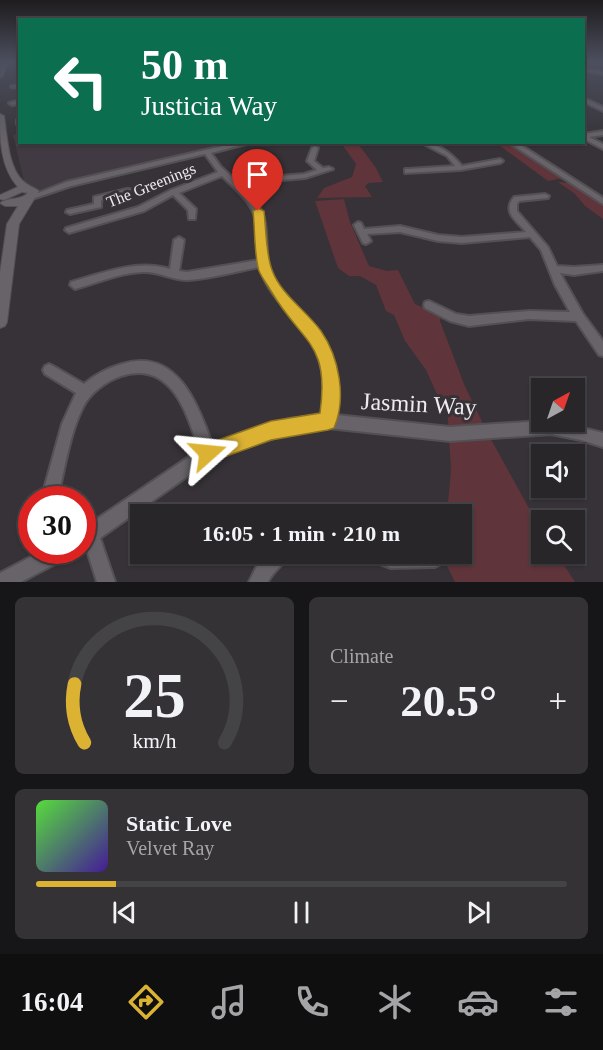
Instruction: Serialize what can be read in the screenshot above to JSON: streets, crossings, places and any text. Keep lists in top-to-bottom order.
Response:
{
  "streets": {
    "street": ["The Greenings", "Jasmin Way"]
  },
  "north": "top right",
  "page": {
    "turn": ["50 m", "Justicia Way"],
    "limit": "30",
    "trip": "16:05 · 1 min · 210 m",
    "tile": "Climate",
    "heat": ["−", "20.5°", "+"],
    "song": ["Static Love", "Velvet Ray"],
    "tabs": "16:04",
    "gauge": ["25", "km/h"]
  }
}
